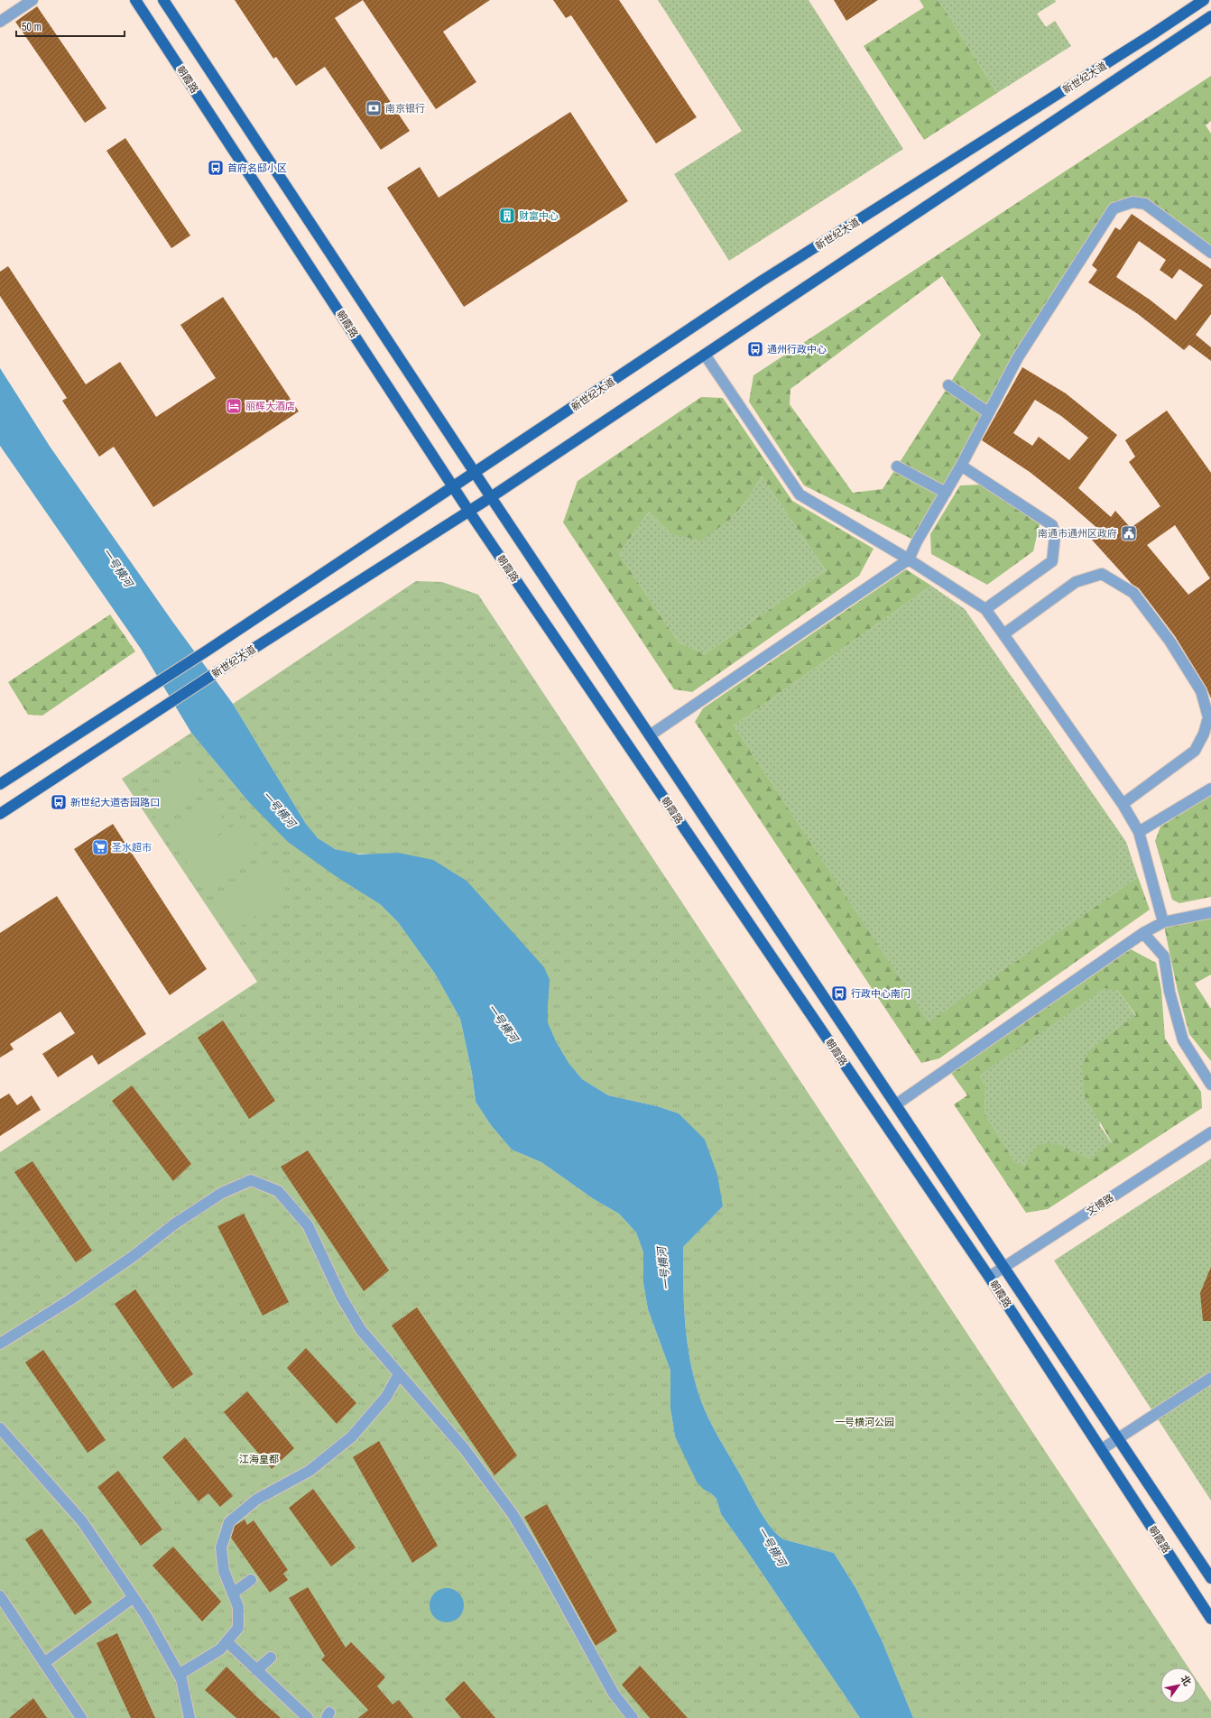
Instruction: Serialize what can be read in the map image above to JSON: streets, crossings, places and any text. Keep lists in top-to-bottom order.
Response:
{
  "streets": {
    "main road": ["新世纪大道", "朝霞路"],
    "street": ["文博路"]
  },
  "crossings": [
    ["新世纪大道", "朝霞路"],
    ["朝霞路", "文博路"]
  ],
  "water": ["一号横河"],
  "parks": ["一号横河公园", "江海皇都"],
  "places": {
    "bank": ["南京银行"],
    "bus stop": [
      "首府名邸小区",
      "通州行政中心",
      "新世纪大道杏园路口",
      "行政中心南门"
    ],
    "building": ["财富中心"],
    "hotel": ["丽辉大酒店"],
    "public building": ["南通市通州区政府"],
    "supermarket": ["圣水超市"]
  },
  "scale_bar": "50 m",
  "north": "top right"
}
